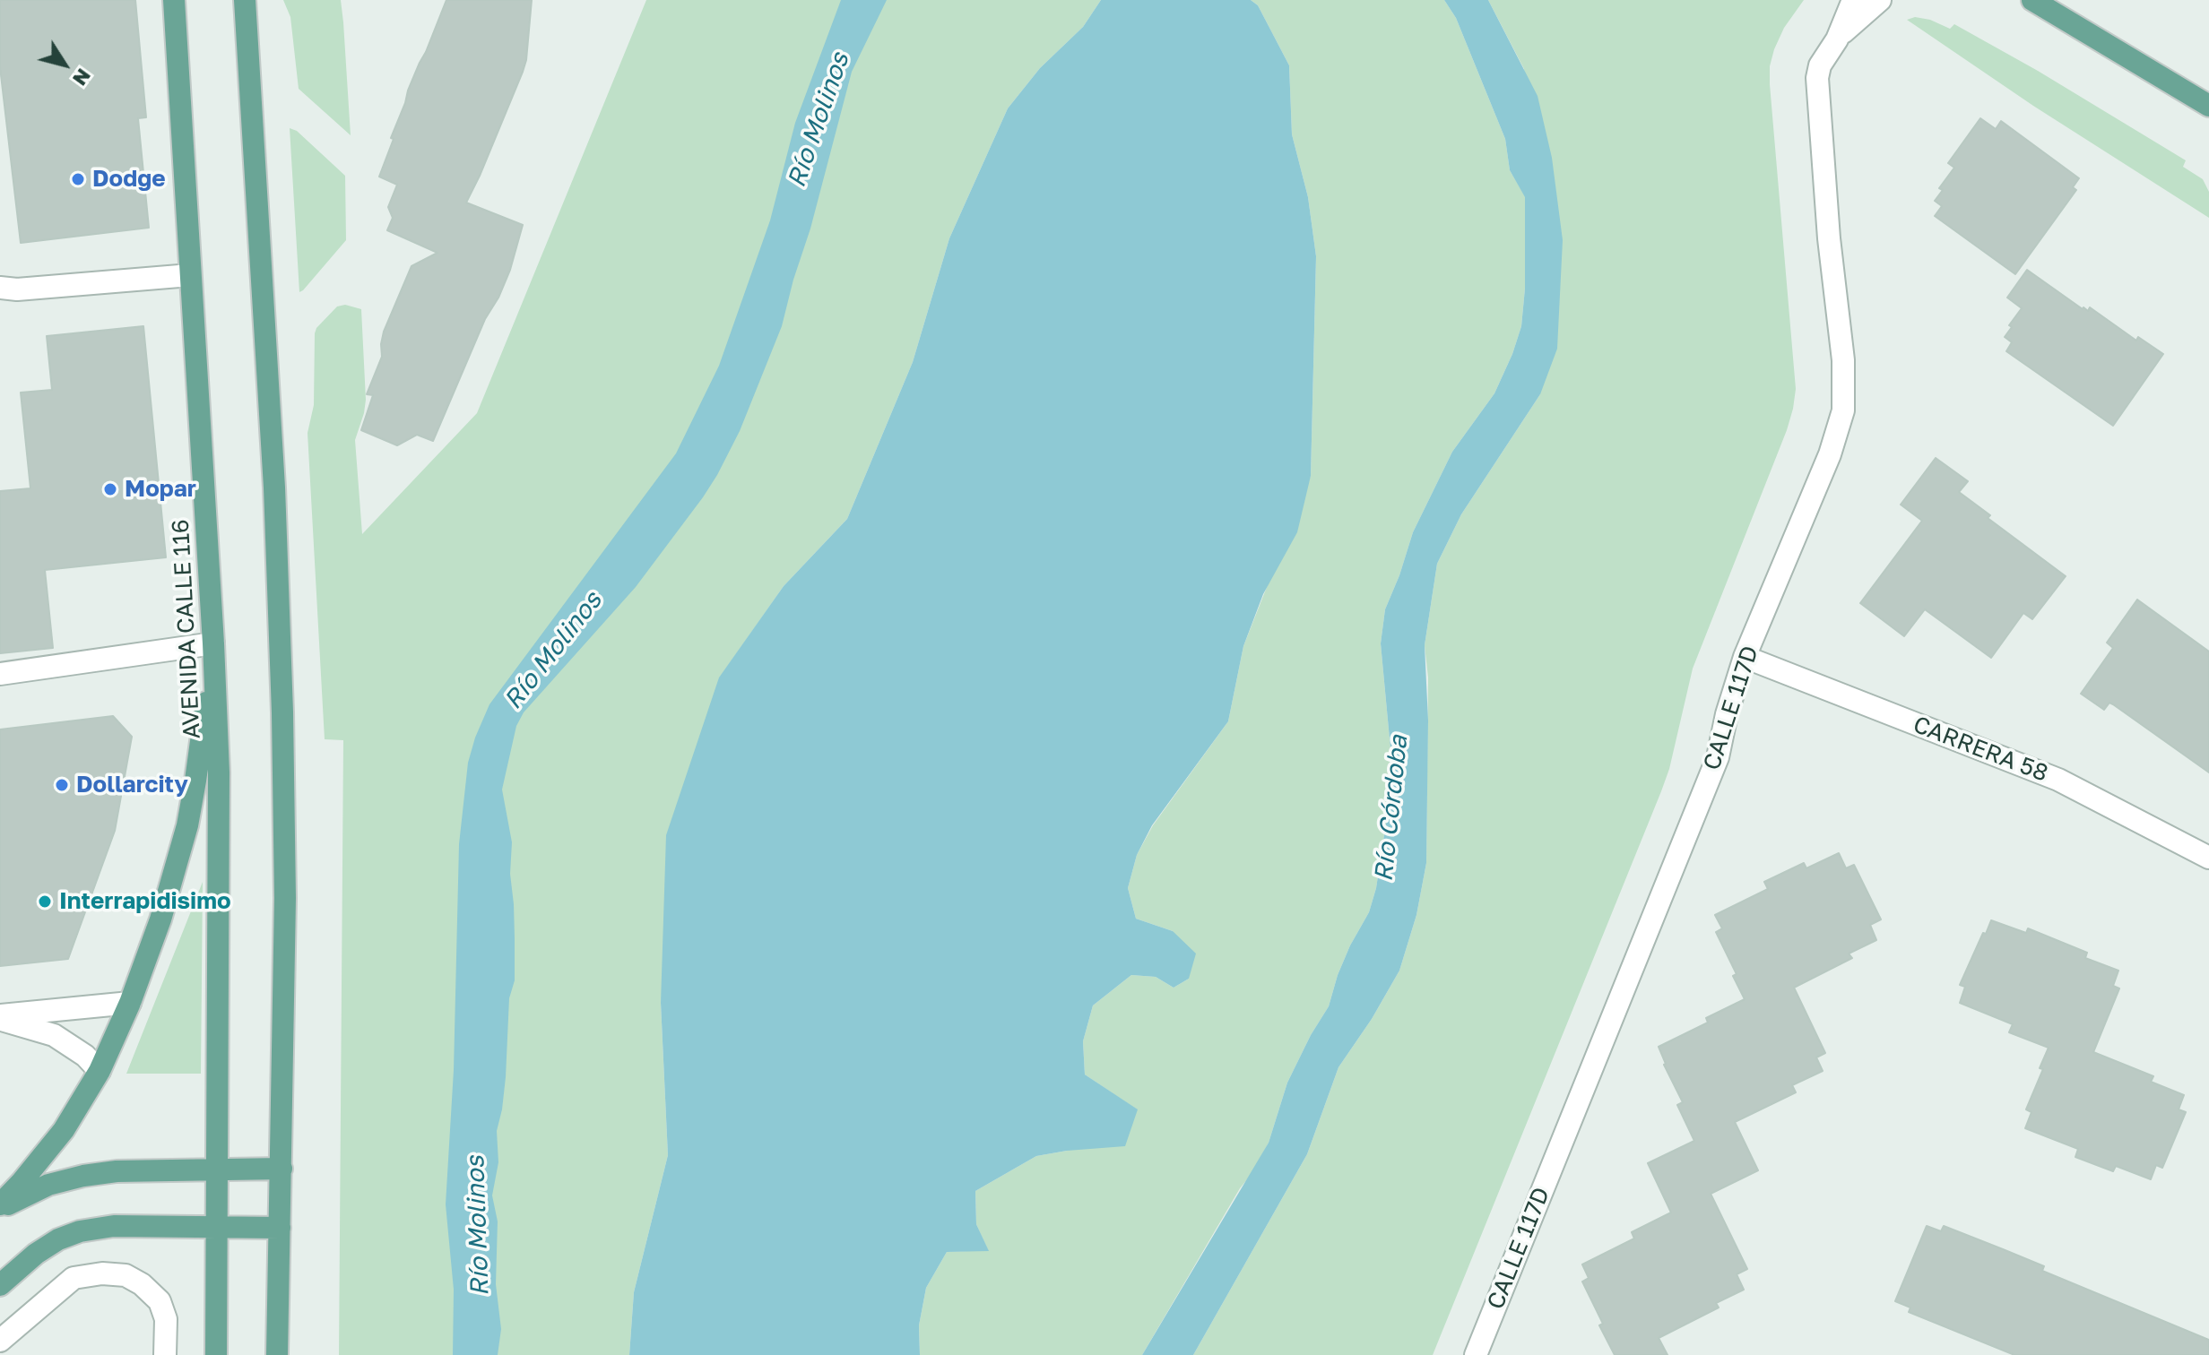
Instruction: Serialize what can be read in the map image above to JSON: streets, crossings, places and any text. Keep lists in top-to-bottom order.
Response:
{
  "streets": {
    "main road": ["AVENIDA CALLE 116"],
    "street": ["CALLE 117D", "CARRERA 58"]
  },
  "crossings": [
    ["CALLE 117D", "CARRERA 58"]
  ],
  "water": ["Río Molinos", "Río Córdoba"],
  "places": [
    "Dodge",
    "Mopar",
    "Dollarcity",
    "Interrapidisimo"
  ],
  "north": "bottom right"
}
